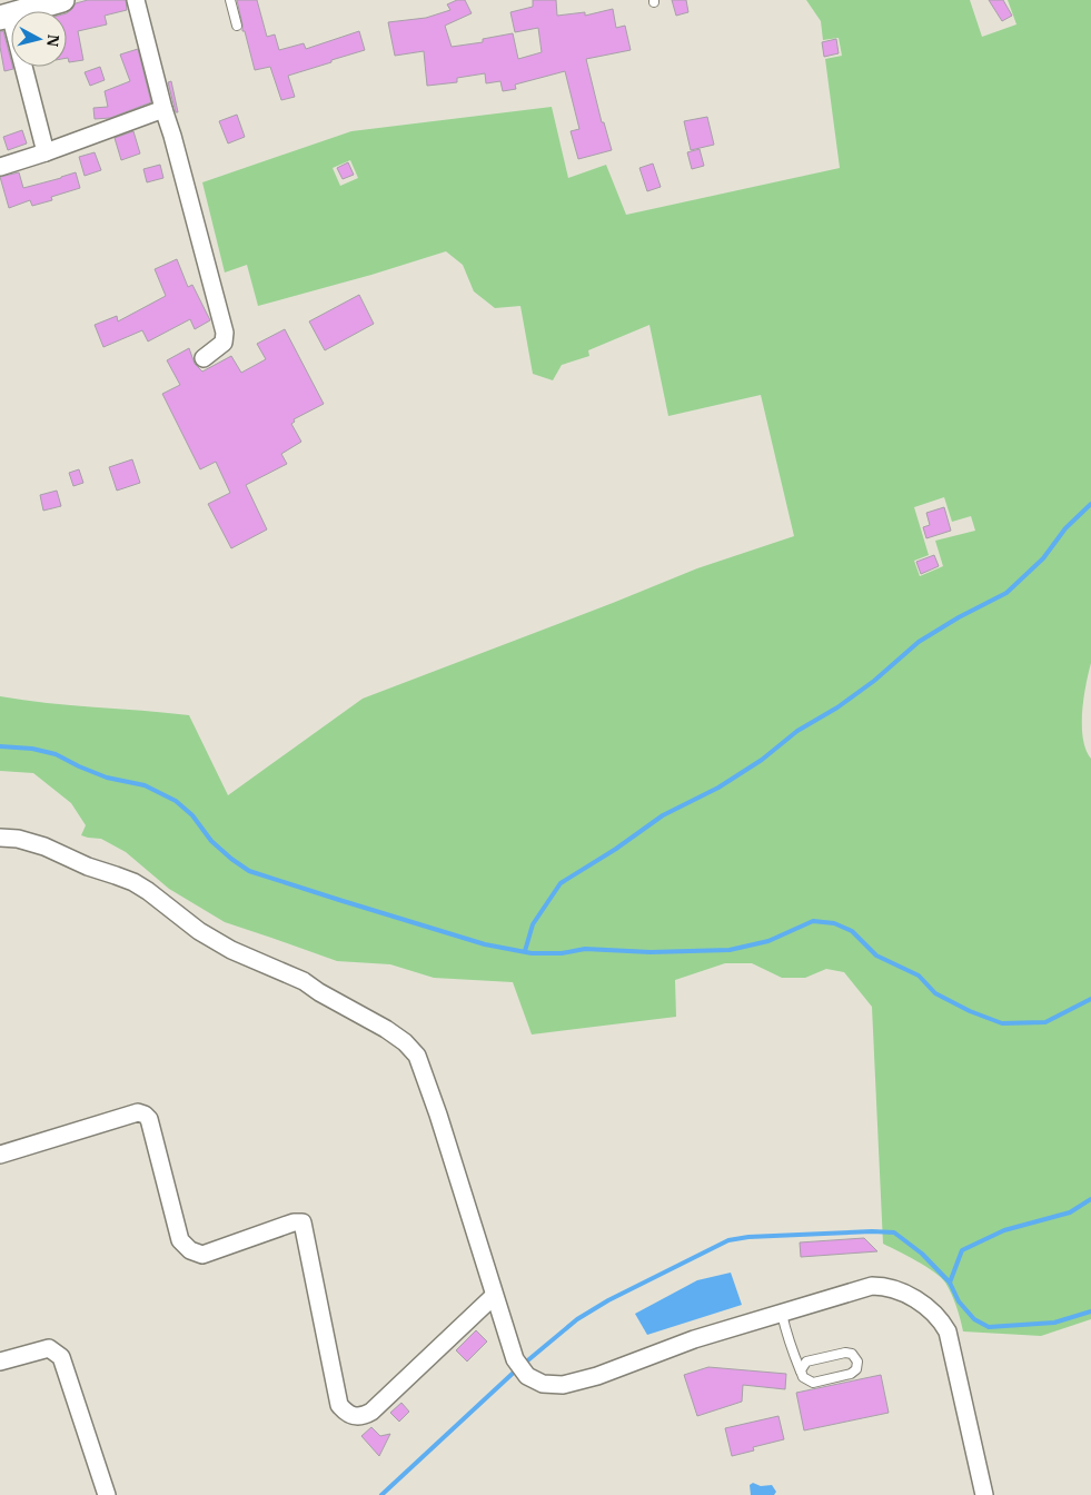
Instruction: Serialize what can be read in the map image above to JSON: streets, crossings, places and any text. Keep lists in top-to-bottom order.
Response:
{
  "north": "right"
}
